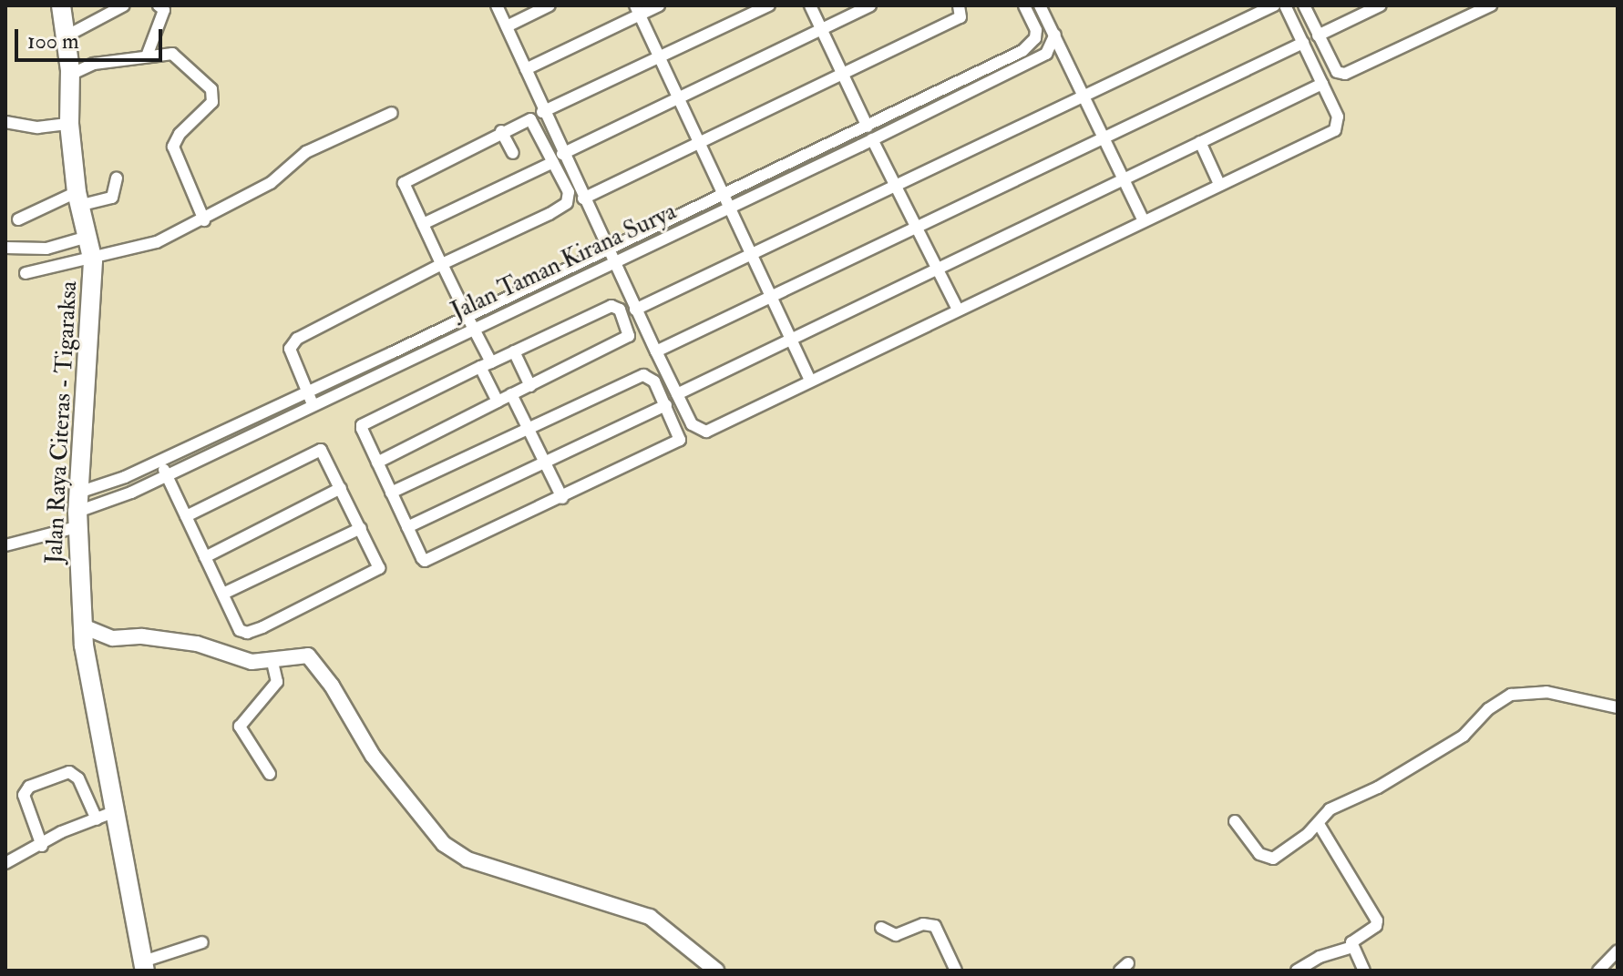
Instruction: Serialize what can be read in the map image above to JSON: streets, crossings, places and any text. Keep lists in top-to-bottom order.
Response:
{
  "streets": {
    "main road": ["Jalan Raya Citeras - Tigaraksa"],
    "street": ["Jalan Taman Kirana Surya"]
  },
  "crossings": [
    ["Jalan Taman Kirana Surya", "Jalan Raya Citeras - Tigaraksa"]
  ],
  "scale_bar": "100 m"
}
